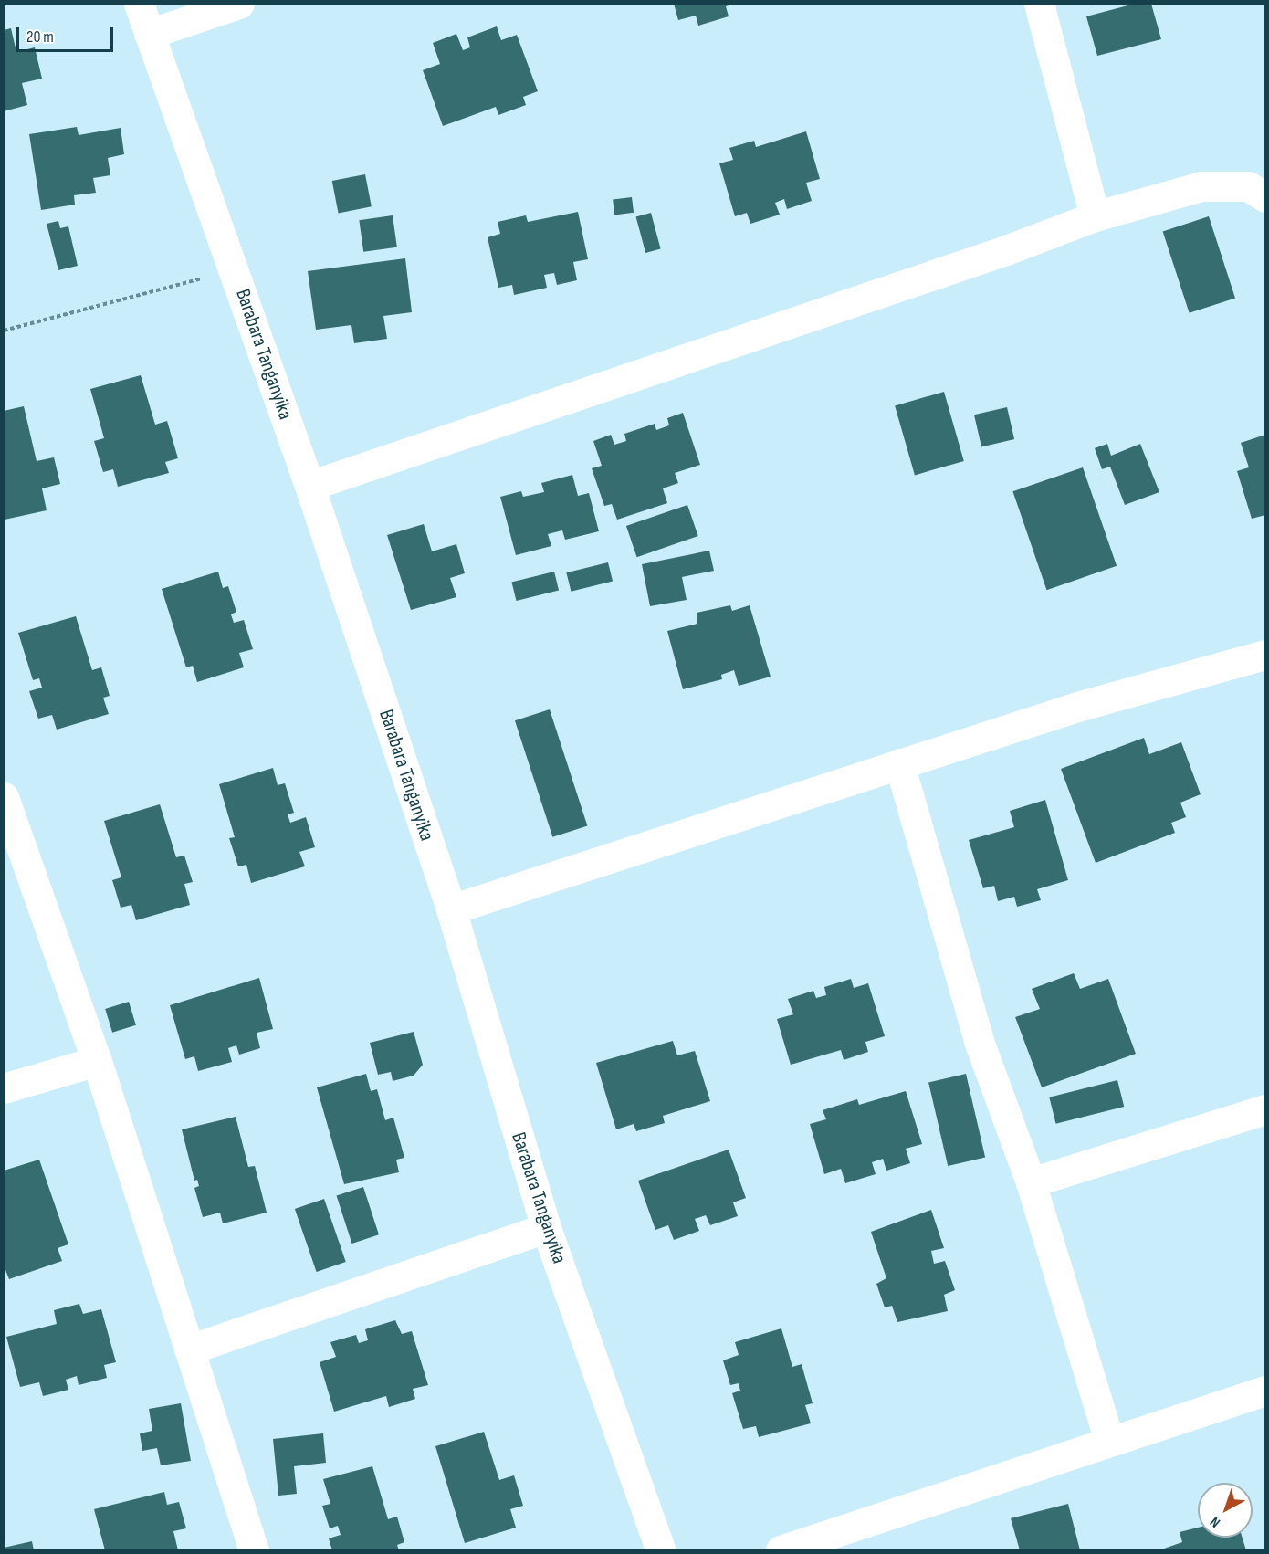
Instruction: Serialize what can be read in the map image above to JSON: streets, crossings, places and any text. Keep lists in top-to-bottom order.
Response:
{
  "streets": {
    "street": ["Barabara Tanganyika"]
  },
  "scale_bar": "20 m",
  "north": "bottom left"
}
